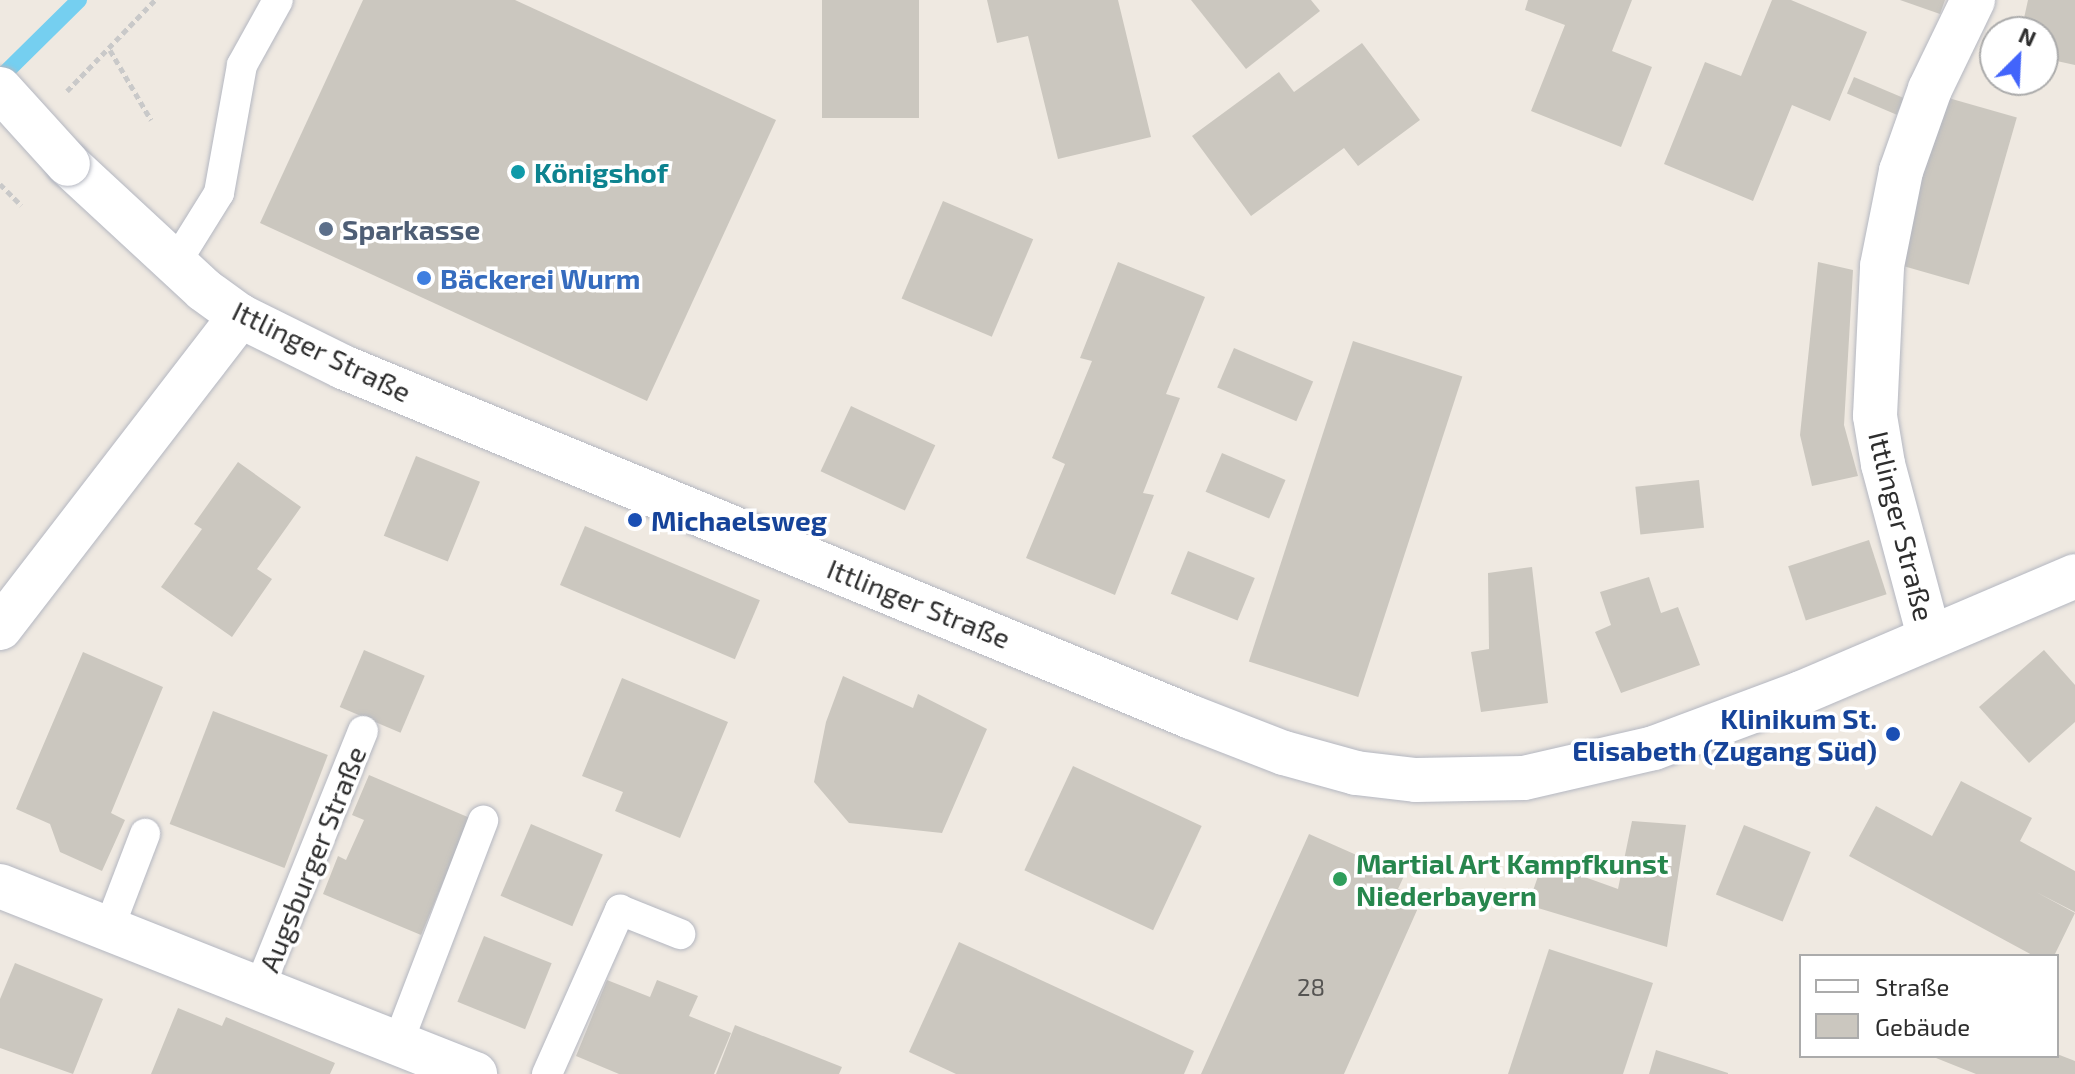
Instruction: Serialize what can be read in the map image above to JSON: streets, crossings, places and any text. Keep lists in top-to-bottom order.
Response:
{
  "streets": {
    "street": ["Ittlinger Straße", "Augsburger Straße"]
  },
  "places": [
    "Königshof",
    "Sparkasse",
    "Bäckerei Wurm",
    "Michaelsweg",
    "Klinikum St. Elisabeth (Zugang Süd)",
    "Martial Art Kampfkunst Niederbayern"
  ],
  "house_numbers": ["28"],
  "legend": ["Straße", "Gebäude"],
  "north": "top right"
}
